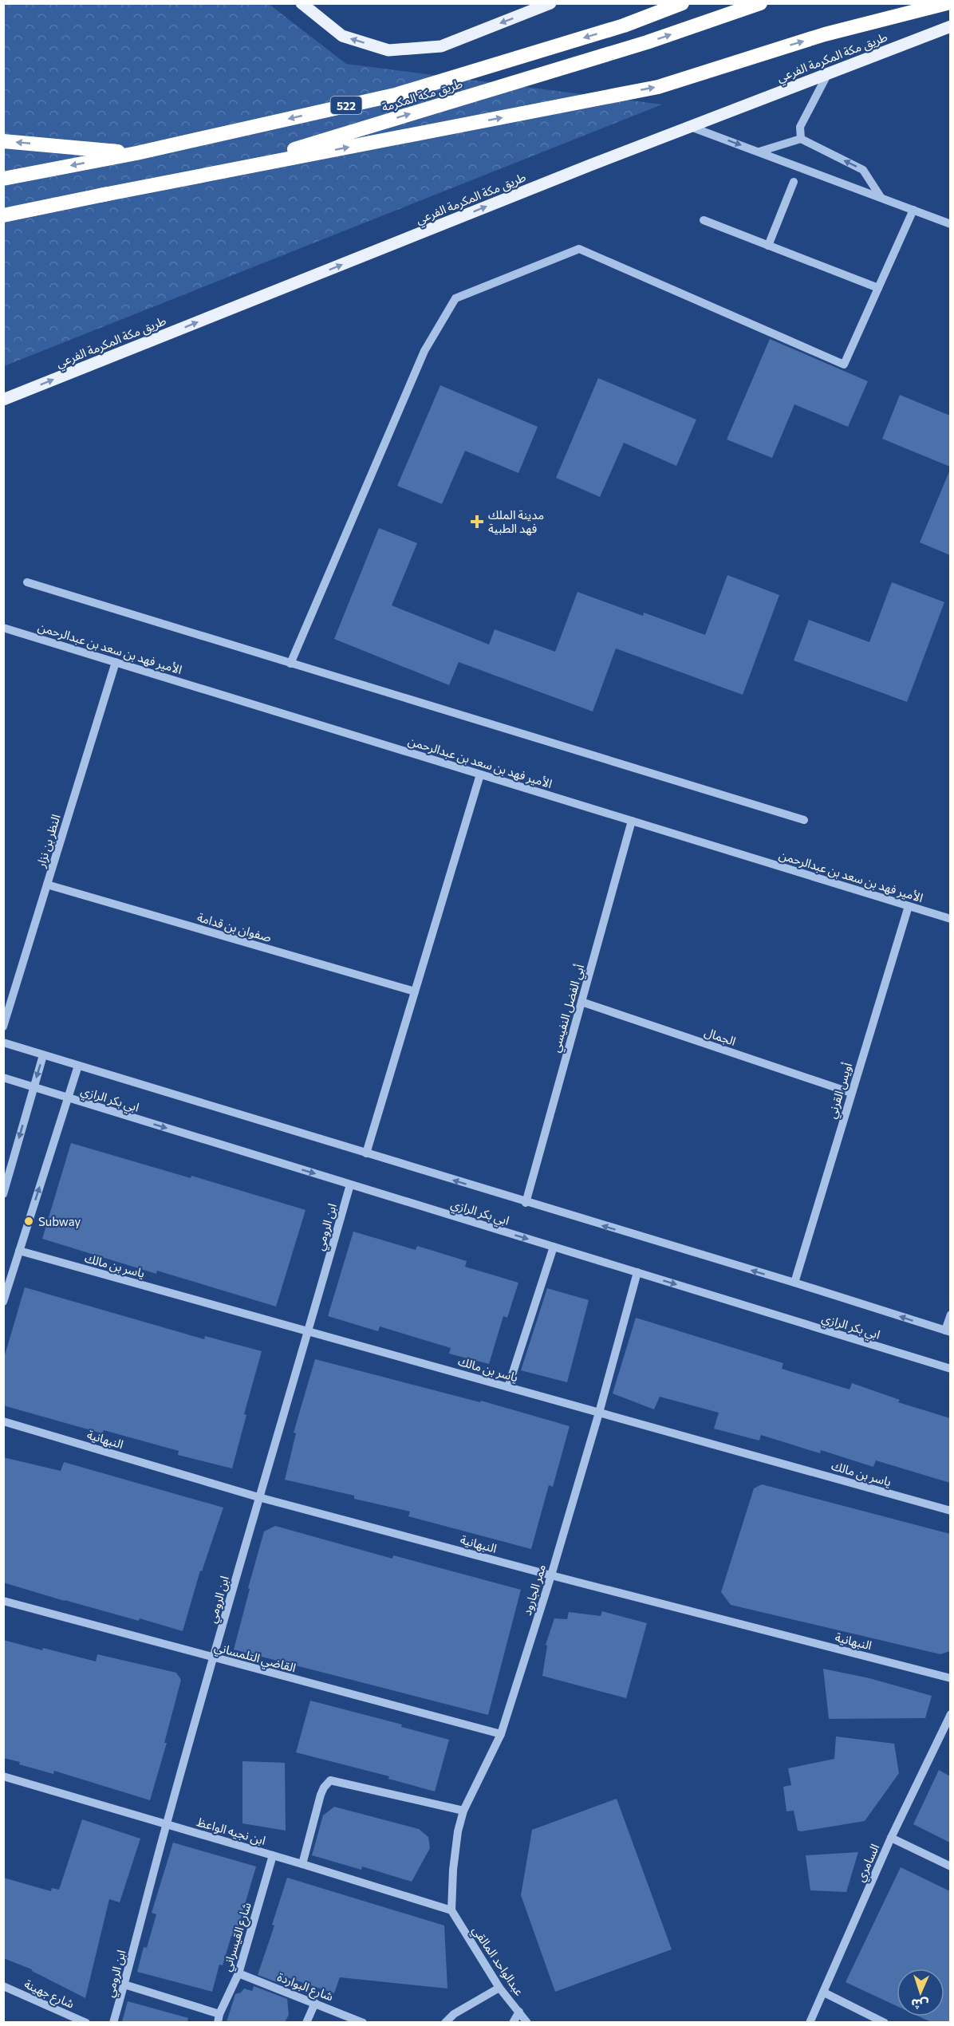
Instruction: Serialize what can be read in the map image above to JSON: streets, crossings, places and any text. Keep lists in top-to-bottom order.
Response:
{
  "streets": {
    "highway": ["طريق مكة المكرمة", "522"],
    "main road": ["طريق مكة المكرمة الفرعي"],
    "street": [
      "الأمير فهد بن سعد بن عبدالرحمن",
      "النظر بن نزار",
      "صفوان بن قدامة",
      "أبي الفضل النفيسي",
      "الجمال",
      "أويس القرني",
      "ابي بكر الرازي",
      "ابن الرومي",
      "ياسر بن مالك",
      "النبهانية",
      "ممر الجارود",
      "القاضي التلمساني",
      "ابن نجيه الواعظ",
      "السامري",
      "شارع القيسراني",
      "عبدالواحد المالقي",
      "شارع البواردة",
      "شارع جهينة"
    ]
  },
  "crossings": [
    ["الأمير فهد بن سعد بن عبدالرحمن", "النظر بن نزار"],
    ["الأمير فهد بن سعد بن عبدالرحمن", "أبي الفضل النفيسي"],
    ["الأمير فهد بن سعد بن عبدالرحمن", "أويس القرني"],
    ["النظر بن نزار", "صفوان بن قدامة"],
    ["أبي الفضل النفيسي", "الجمال"],
    ["أبي الفضل النفيسي", "ابي بكر الرازي"],
    ["الجمال", "أويس القرني"],
    ["أويس القرني", "ابي بكر الرازي"],
    ["ابي بكر الرازي", "ابن الرومي"],
    ["ابي بكر الرازي", "ممر الجارود"],
    ["ابن الرومي", "ياسر بن مالك"],
    ["ابن الرومي", "النبهانية"],
    ["ابن الرومي", "القاضي التلمساني"],
    ["ابن الرومي", "ابن نجيه الواعظ"],
    ["ياسر بن مالك", "ممر الجارود"],
    ["النبهانية", "ممر الجارود"],
    ["ممر الجارود", "القاضي التلمساني"],
    ["ممر الجارود", "ابن نجيه الواعظ"],
    ["ممر الجارود", "عبدالواحد المالقي"],
    ["ابن نجيه الواعظ", "شارع القيسراني"],
    ["ابن نجيه الواعظ", "عبدالواحد المالقي"],
    ["شارع القيسراني", "شارع البواردة"]
  ],
  "one_way": ["طريق مكة المكرمة الفرعي"],
  "places": {
    "health": ["مدينة الملك فهد الطبية"],
    "other": ["Subway"]
  },
  "north": "bottom"
}
